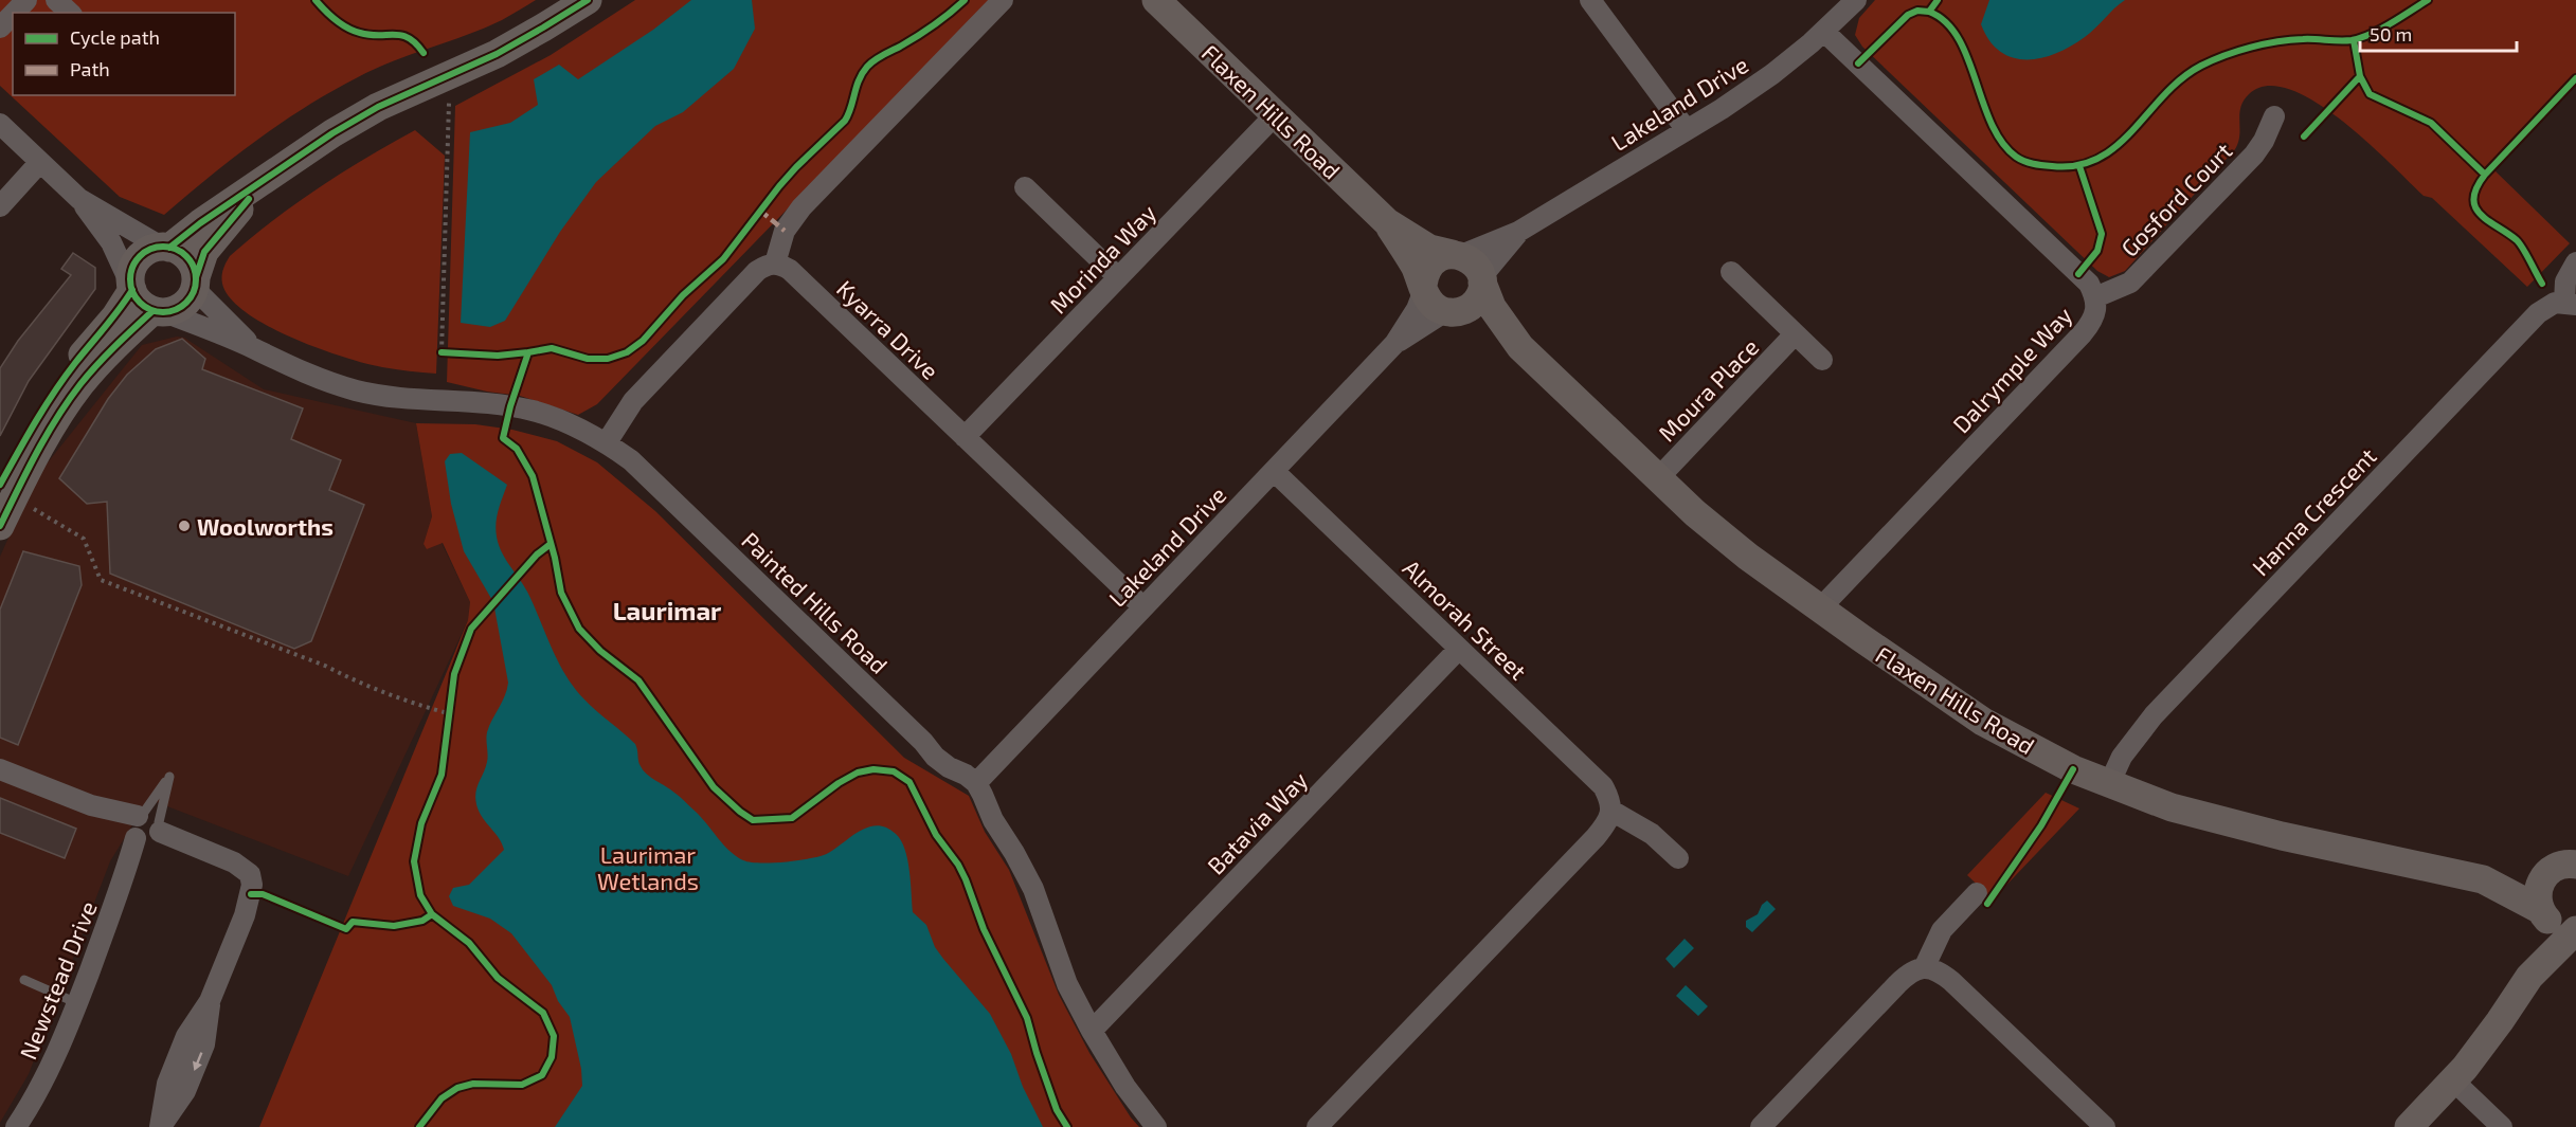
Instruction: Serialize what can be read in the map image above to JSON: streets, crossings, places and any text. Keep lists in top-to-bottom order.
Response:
{
  "streets": {
    "street": [
      "Lakeland Drive",
      "Flaxen Hills Road",
      "Gosford Court",
      "Morinda Way",
      "Kyarra Drive",
      "Dalrymple Way",
      "Moura Place",
      "Hanna Crescent",
      "Painted Hills Road",
      "Almorah Street",
      "Batavia Way",
      "Newstead Drive"
    ]
  },
  "crossings": [
    ["Lakeland Drive", "Flaxen Hills Road"],
    ["Lakeland Drive", "Kyarra Drive"],
    ["Lakeland Drive", "Dalrymple Way"],
    ["Lakeland Drive", "Painted Hills Road"],
    ["Lakeland Drive", "Almorah Street"],
    ["Flaxen Hills Road", "Morinda Way"],
    ["Flaxen Hills Road", "Dalrymple Way"],
    ["Flaxen Hills Road", "Moura Place"],
    ["Flaxen Hills Road", "Hanna Crescent"],
    ["Gosford Court", "Dalrymple Way"],
    ["Morinda Way", "Kyarra Drive"],
    ["Almorah Street", "Batavia Way"]
  ],
  "districts": ["Laurimar"],
  "parks": ["Laurimar Wetlands"],
  "places": ["Woolworths"],
  "legend": ["Cycle path", "Path"],
  "scale_bar": "50 m"
}
